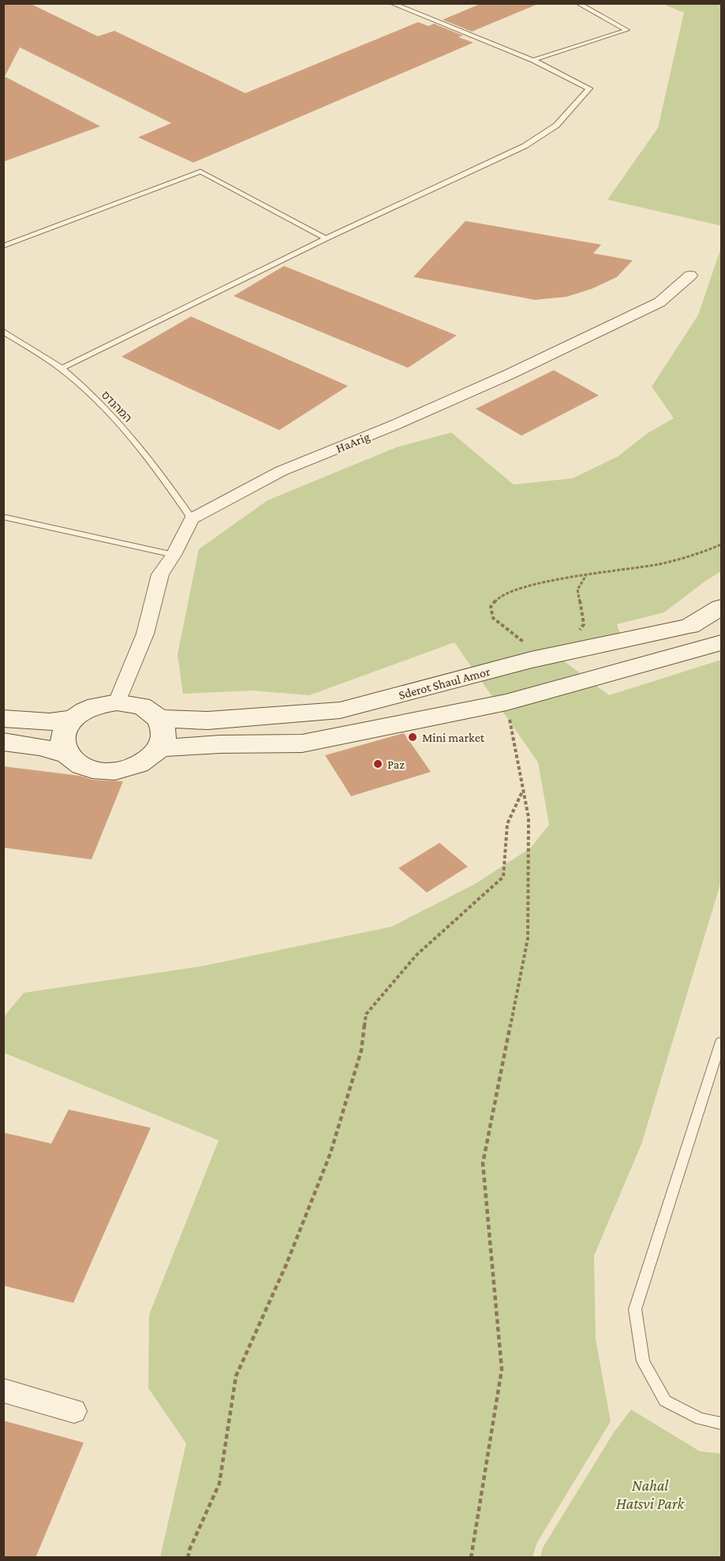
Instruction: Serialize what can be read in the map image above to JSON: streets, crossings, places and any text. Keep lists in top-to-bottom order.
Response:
{
  "streets": {
    "street": ["HaArig", "Sderot Shaul Amor"],
    "lane": ["המהנדס"]
  },
  "crossings": [
    ["המהנדס", "HaArig"]
  ],
  "parks": ["Nahal Hatsvi Park"],
  "places": ["Mini market", "Paz"]
}
